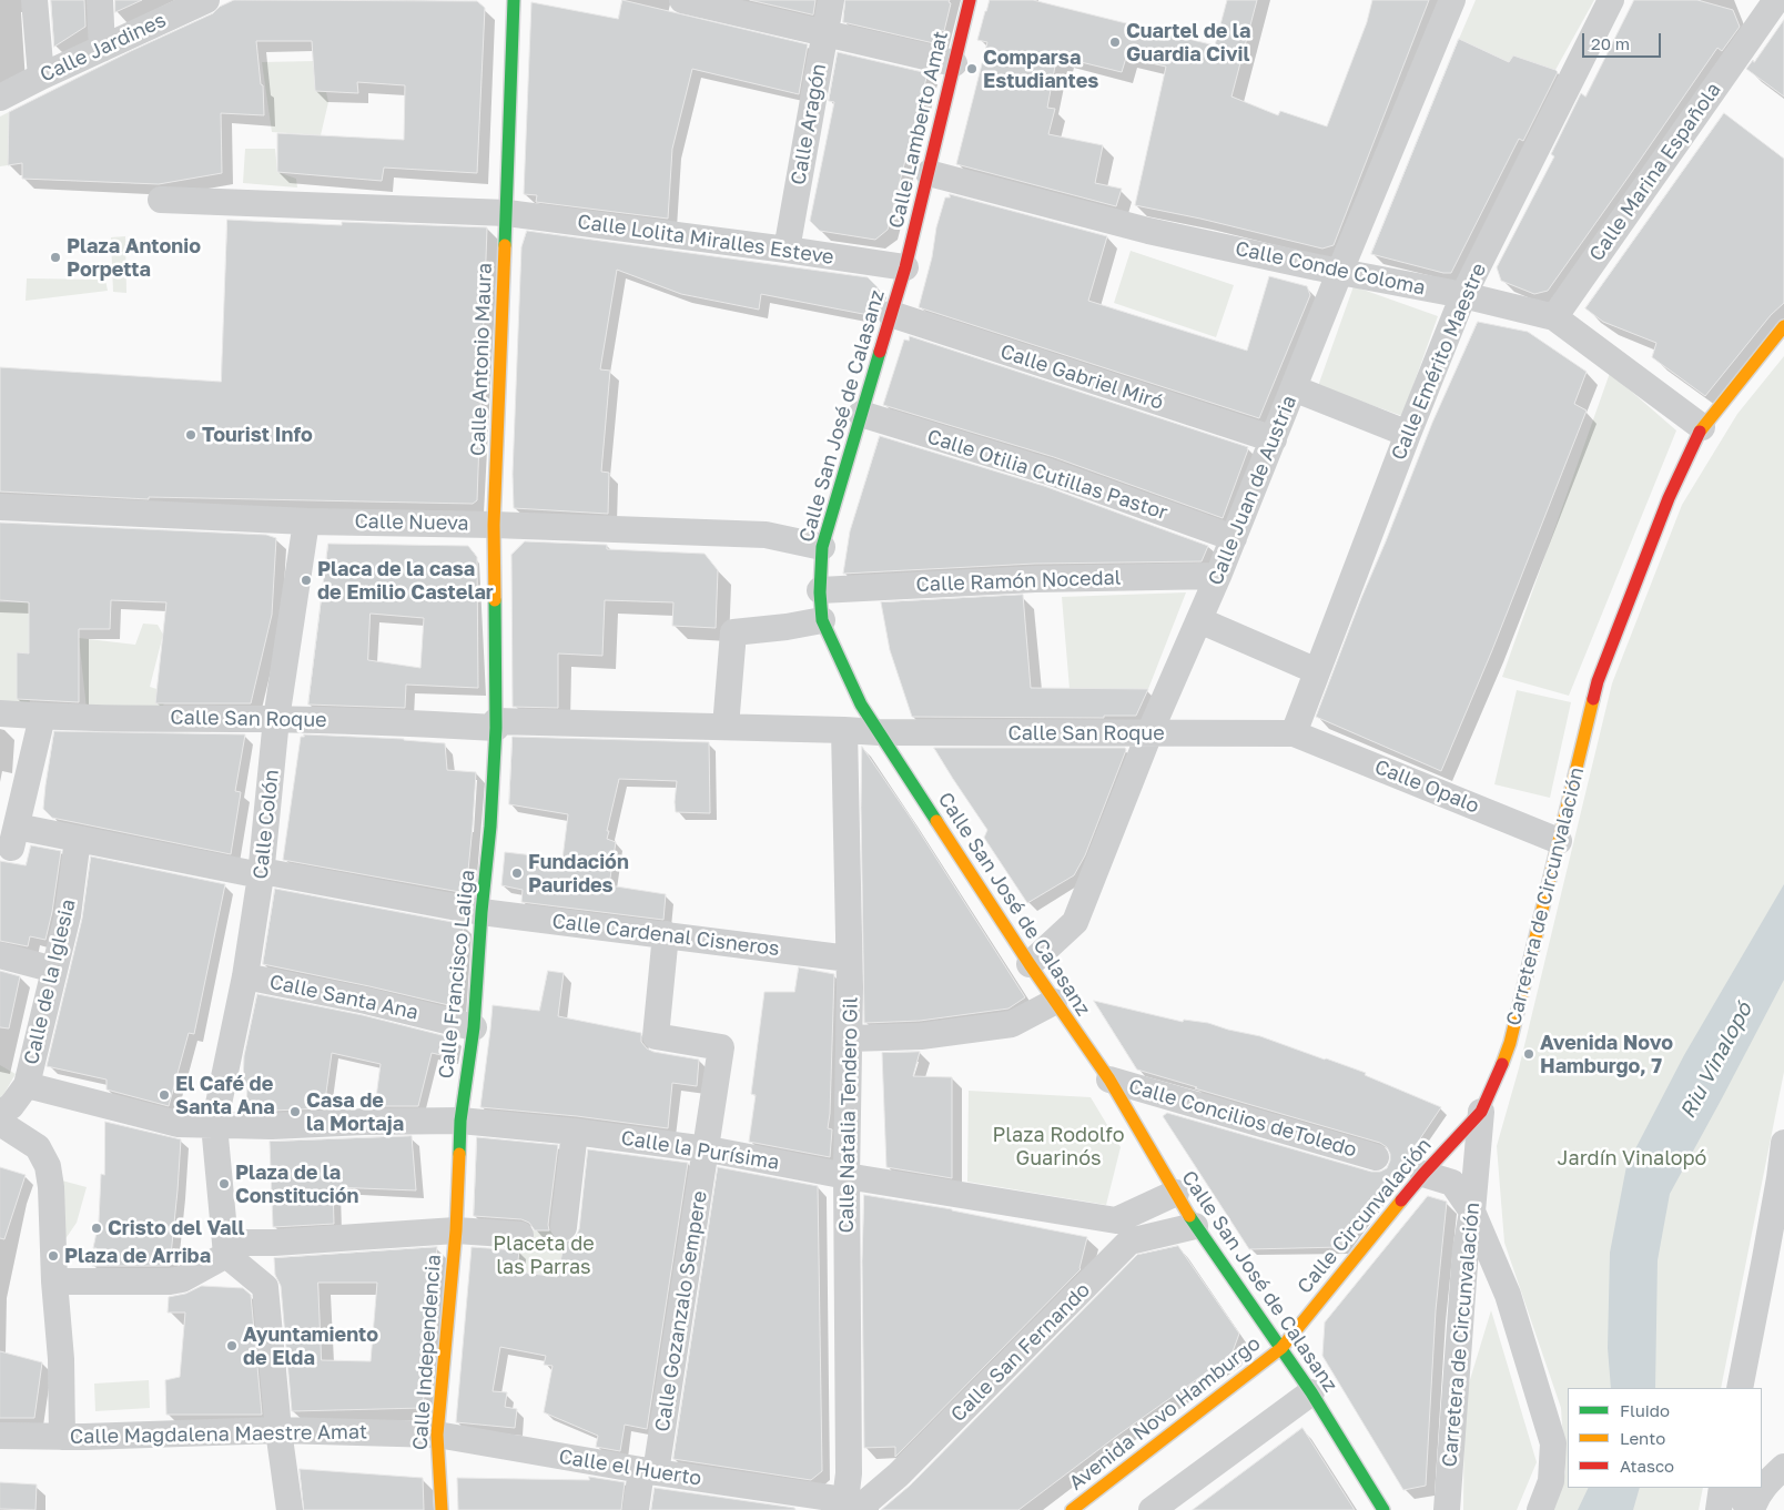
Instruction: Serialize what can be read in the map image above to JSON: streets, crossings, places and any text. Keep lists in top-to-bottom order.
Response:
{
  "streets": {
    "street": [
      "Calle Jardines",
      "Calle Aragón",
      "Calle Lamberto Amat",
      "Calle Marina Española",
      "Calle Lolita Miralles Esteve",
      "Calle Conde Coloma",
      "Calle Antonio Maura",
      "Calle Emérito Maestre",
      "Calle Gabriel Miró",
      "Calle San José de Calasanz",
      "Calle Otilia Cutillas Pastor",
      "Calle Juan de Austria",
      "Calle Nueva",
      "Calle Ramón Nocedal",
      "Calle San Roque",
      "Calle Opalo",
      "Calle Colón",
      "Carretera de Circunvalación",
      "Calle Cardenal Cisneros",
      "Calle Francisco Laliga",
      "Calle de la Iglesia",
      "Calle Santa Ana",
      "Calle Natalia Tendero Gil",
      "Calle Concilios deToledo",
      "Calle la Purísima",
      "Calle Circunvalación",
      "Calle Gozanzalo Sempere",
      "Calle Independencia",
      "Calle San Fernando",
      "Avenida Novo Hamburgo",
      "Calle Magdalena Maestre Amat",
      "Calle el Huerto"
    ]
  },
  "crossings": [
    ["Calle Aragón", "Calle Lolita Miralles Esteve"],
    ["Calle Lamberto Amat", "Calle Lolita Miralles Esteve"],
    ["Calle Lamberto Amat", "Calle Conde Coloma"],
    ["Calle Lamberto Amat", "Calle San José de Calasanz"],
    ["Calle Marina Española", "Calle Conde Coloma"],
    ["Calle Lolita Miralles Esteve", "Calle Antonio Maura"],
    ["Calle Lolita Miralles Esteve", "Calle San José de Calasanz"],
    ["Calle Conde Coloma", "Calle Emérito Maestre"],
    ["Calle Conde Coloma", "Calle Juan de Austria"],
    ["Calle Conde Coloma", "Carretera de Circunvalación"],
    ["Calle Antonio Maura", "Calle Nueva"],
    ["Calle Antonio Maura", "Calle San Roque"],
    ["Calle Antonio Maura", "Calle Francisco Laliga"],
    ["Calle Emérito Maestre", "Calle San Roque"],
    ["Calle Emérito Maestre", "Calle Opalo"],
    ["Calle Gabriel Miró", "Calle San José de Calasanz"],
    ["Calle Gabriel Miró", "Calle Juan de Austria"],
    ["Calle San José de Calasanz", "Calle Otilia Cutillas Pastor"],
    ["Calle San José de Calasanz", "Calle Juan de Austria"],
    ["Calle San José de Calasanz", "Calle Nueva"],
    ["Calle San José de Calasanz", "Calle Ramón Nocedal"],
    ["Calle San José de Calasanz", "Calle San Roque"],
    ["Calle San José de Calasanz", "Calle Concilios deToledo"],
    ["Calle San José de Calasanz", "Calle Circunvalación"],
    ["Calle San José de Calasanz", "Avenida Novo Hamburgo"],
    ["Calle Otilia Cutillas Pastor", "Calle Juan de Austria"],
    ["Calle Juan de Austria", "Calle Ramón Nocedal"],
    ["Calle Juan de Austria", "Calle San Roque"],
    ["Calle Nueva", "Calle Colón"],
    ["Calle San Roque", "Calle Opalo"],
    ["Calle San Roque", "Calle Colón"],
    ["Calle San Roque", "Calle Cardenal Cisneros"],
    ["Calle San Roque", "Calle Francisco Laliga"],
    ["Calle San Roque", "Calle Natalia Tendero Gil"],
    ["Calle Opalo", "Carretera de Circunvalación"],
    ["Calle Colón", "Calle Cardenal Cisneros"],
    ["Calle Colón", "Calle Santa Ana"],
    ["Calle Colón", "Calle la Purísima"],
    ["Carretera de Circunvalación", "Calle Circunvalación"],
    ["Calle Cardenal Cisneros", "Calle Francisco Laliga"],
    ["Calle Cardenal Cisneros", "Calle de la Iglesia"],
    ["Calle Cardenal Cisneros", "Calle Natalia Tendero Gil"],
    ["Calle Cardenal Cisneros", "Calle Gozanzalo Sempere"],
    ["Calle Francisco Laliga", "Calle Santa Ana"],
    ["Calle Francisco Laliga", "Calle la Purísima"],
    ["Calle Francisco Laliga", "Calle Independencia"],
    ["Calle de la Iglesia", "Calle la Purísima"],
    ["Calle Natalia Tendero Gil", "Calle la Purísima"],
    ["Calle Natalia Tendero Gil", "Calle San Fernando"],
    ["Calle Natalia Tendero Gil", "Calle el Huerto"],
    ["Calle la Purísima", "Calle Gozanzalo Sempere"],
    ["Calle la Purísima", "Calle San Fernando"],
    ["Calle Circunvalación", "Avenida Novo Hamburgo"],
    ["Calle Gozanzalo Sempere", "Calle el Huerto"],
    ["Calle Independencia", "Calle Magdalena Maestre Amat"],
    ["Calle Independencia", "Calle el Huerto"],
    ["Calle San Fernando", "Calle el Huerto"],
    ["Calle Magdalena Maestre Amat", "Calle el Huerto"]
  ],
  "water": ["Riu Vinalopó"],
  "parks": ["Plaza Rodolfo Guarinós", "Jardín Vinalopó", "Placeta de las Parras"],
  "places": [
    "Cuartel de la Guardia Civil",
    "Comparsa Estudiantes",
    "Plaza Antonio Porpetta",
    "Tourist Info",
    "Placa de la casa de Emilio Castelar",
    "Fundación Paurides",
    "Avenida Novo Hamburgo, 7",
    "El Café de Santa Ana",
    "Casa de la Mortaja",
    "Plaza de la Constitución",
    "Cristo del Vall",
    "Plaza de Arriba",
    "Ayuntamiento de Elda"
  ],
  "legend": ["Fluido", "Lento", "Atasco"],
  "scale_bar": "20 m"
}
